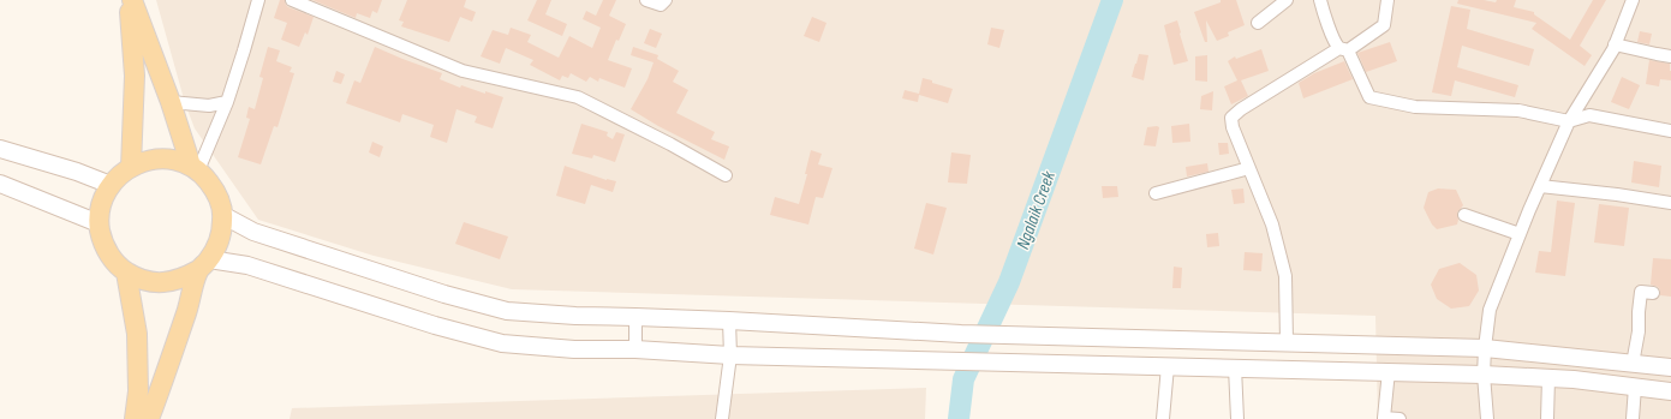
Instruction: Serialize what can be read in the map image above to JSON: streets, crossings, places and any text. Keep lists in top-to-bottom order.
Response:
{
  "water": ["Ngalaik Creek"]
}
